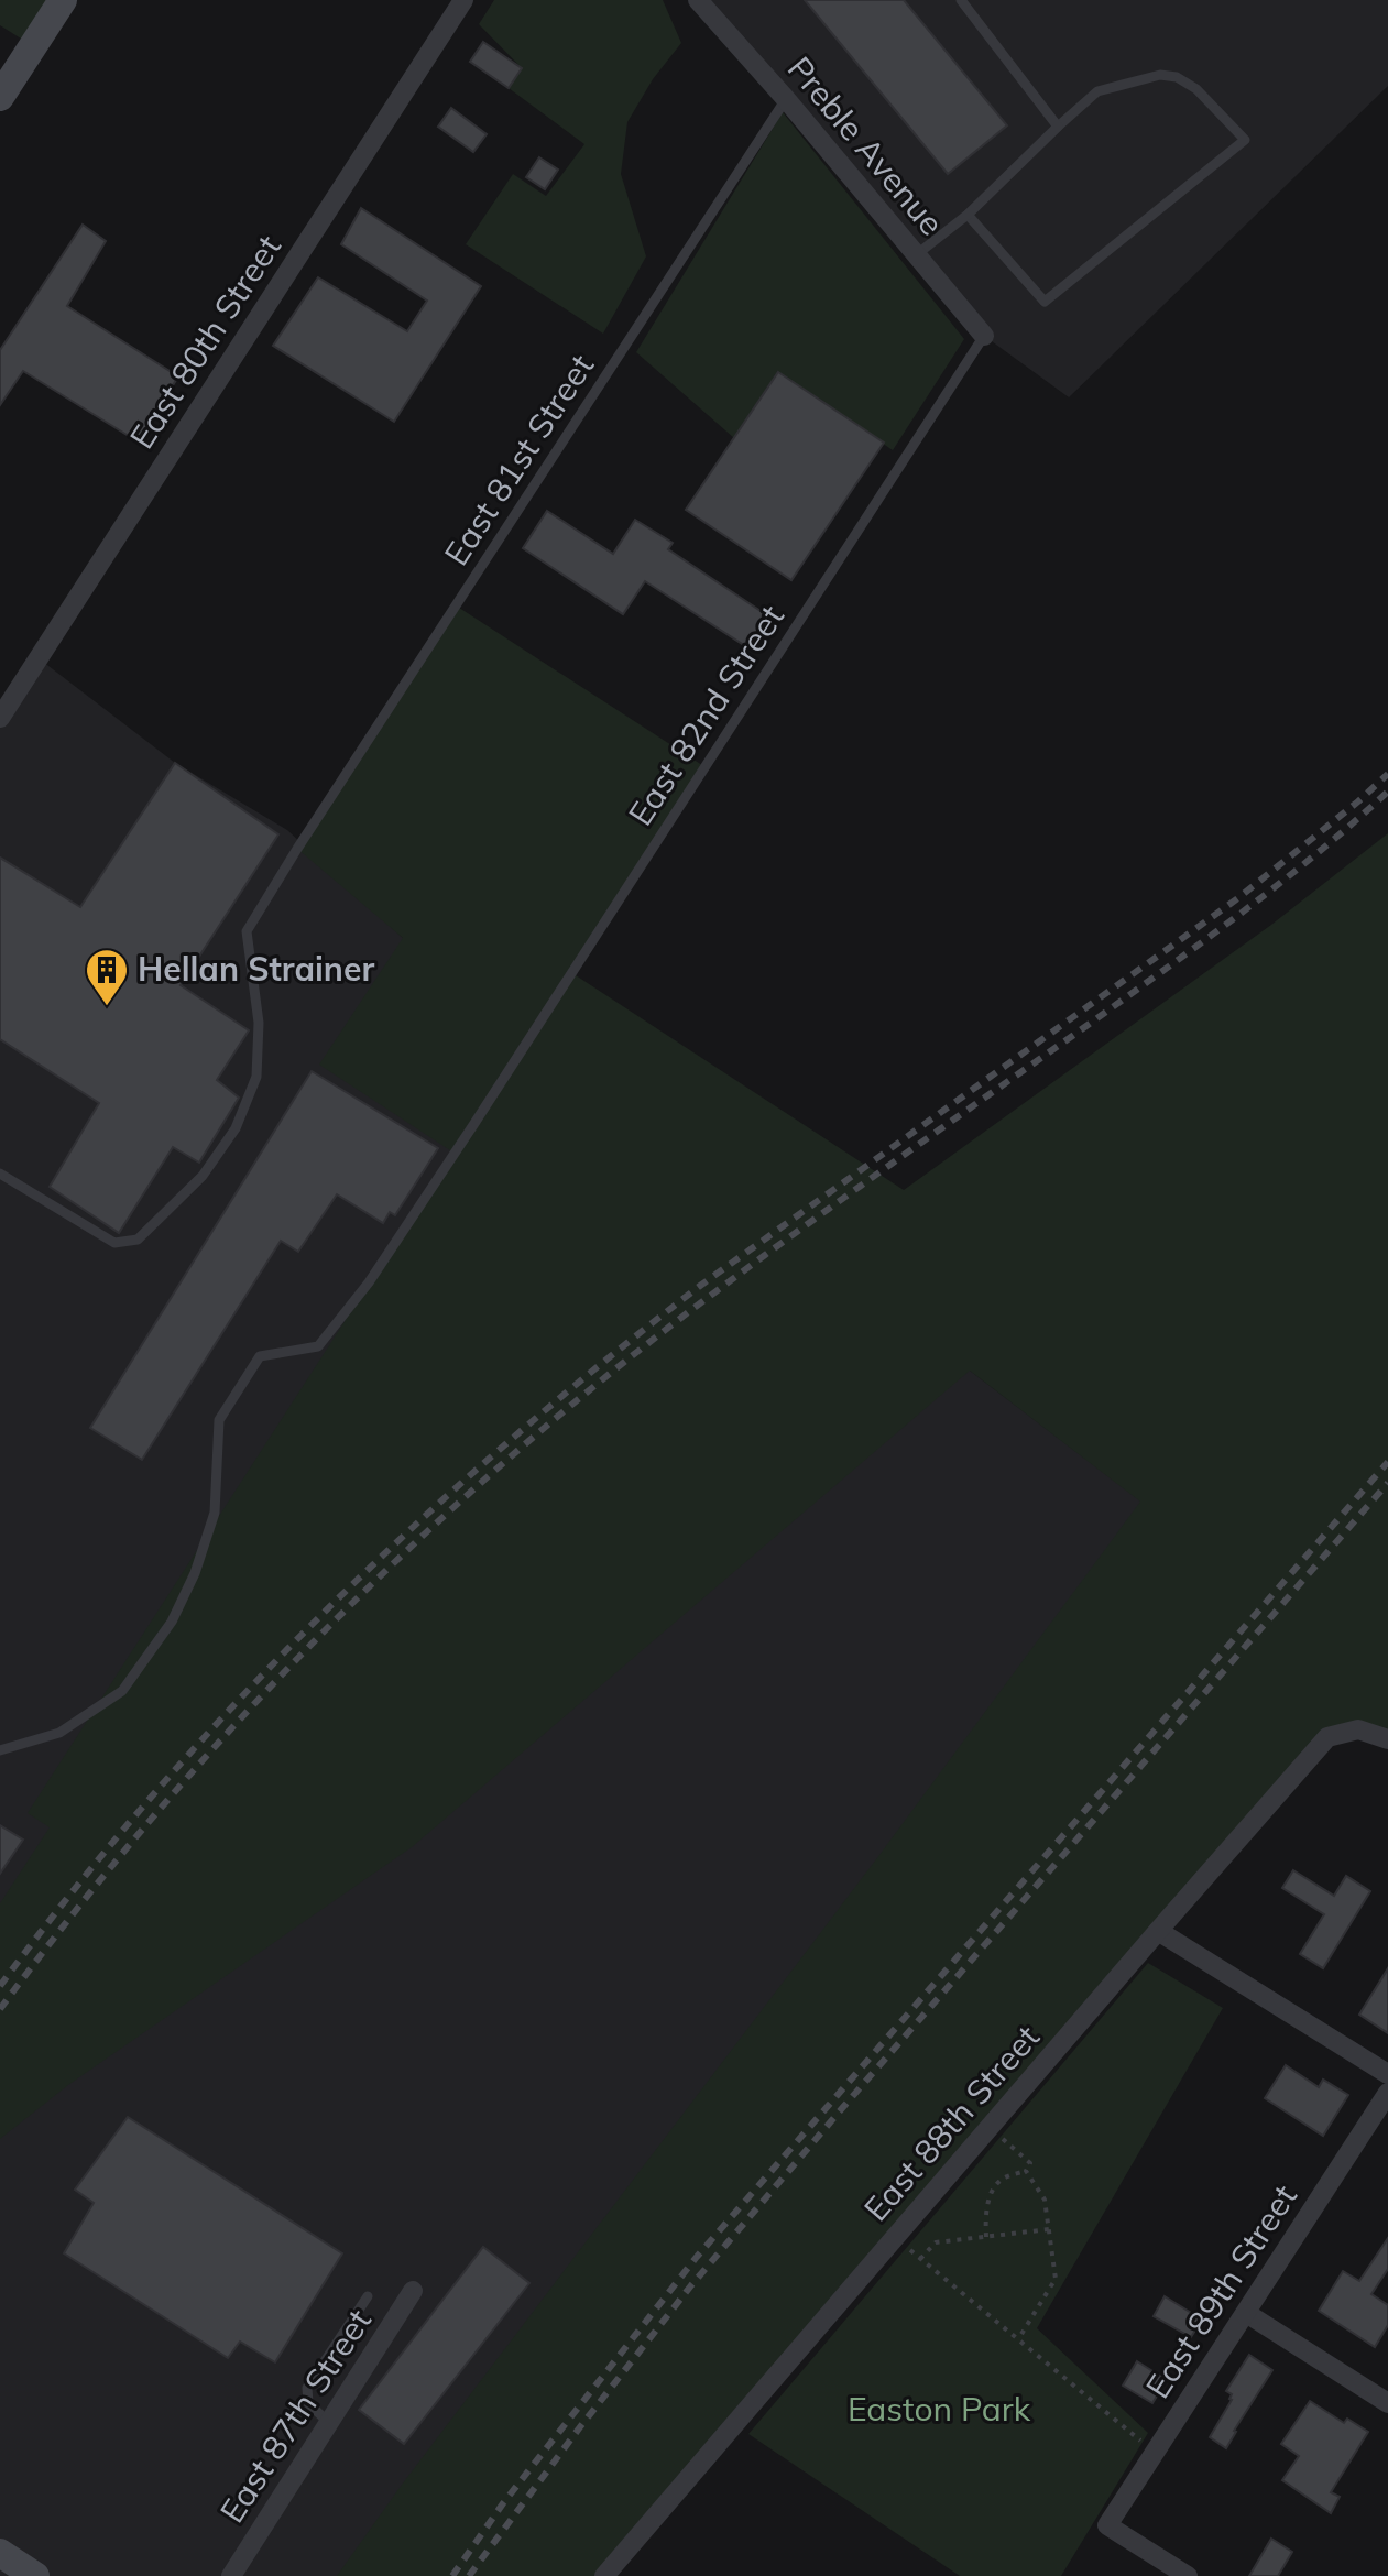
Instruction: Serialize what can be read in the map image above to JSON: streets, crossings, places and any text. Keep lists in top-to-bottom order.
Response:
{
  "streets": {
    "street": [
      "Preble Avenue",
      "East 80th Street",
      "East 88th Street",
      "East 89th Street",
      "East 87th Street"
    ],
    "lane": ["East 81st Street", "East 82nd Street"]
  },
  "crossings": [
    ["Preble Avenue", "East 81st Street"],
    ["Preble Avenue", "East 82nd Street"]
  ],
  "parks": ["Easton Park"],
  "places": {
    "building": ["Hellan Strainer"]
  }
}
